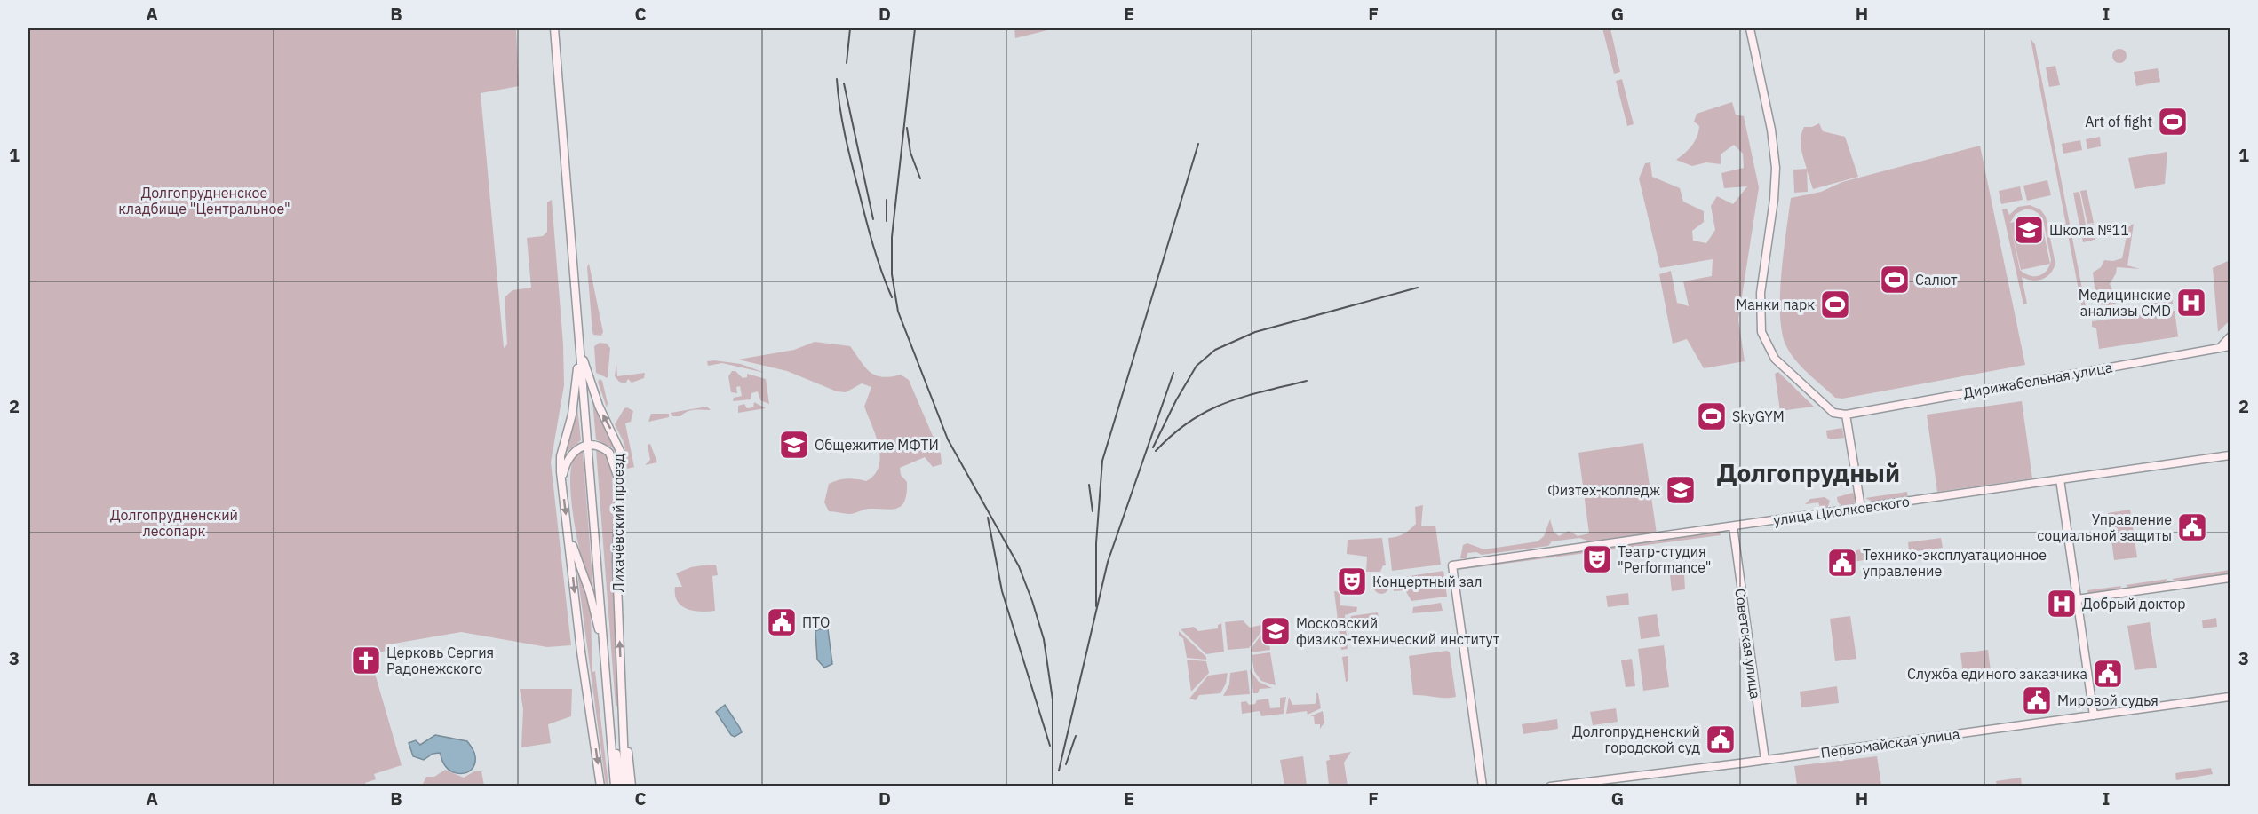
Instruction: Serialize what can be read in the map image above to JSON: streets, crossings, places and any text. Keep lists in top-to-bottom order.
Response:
{
  "streets": {
    "main road": [
      "Дирижабельная улица",
      "улица Циолковского",
      "Лихачёвский проезд",
      "Советская улица",
      "Первомайская улица"
    ]
  },
  "crossings": [
    ["улица Циолковского", "Советская улица"],
    ["Советская улица", "Первомайская улица"]
  ],
  "districts": ["Долгопрудный"],
  "parks": ["Долгопрудненское кладбище \"Центральное\"", "Долгопрудненский лесопарк"],
  "places": {
    "sports": [
      "Art of fight",
      "Салют",
      "Манки парк",
      "SkyGYM"
    ],
    "school or university": [
      "Школа №11",
      "Общежитие МФТИ",
      "Физтех-колледж",
      "Московский физико-технический институт"
    ],
    "hospital": ["Медицинские анализы CMD", "Добрый доктор"],
    "public building": [
      "Управление социальной защиты",
      "Технико-эксплуатационное управление",
      "ПТО",
      "Служба единого заказчика",
      "Мировой судья",
      "Долгопрудненский городской суд"
    ],
    "theatre": ["Театр-студия \"Performance\"", "Концертный зал"],
    "church": ["Церковь Сергия Радонежского"]
  },
  "grid": {
    "columns": [
      "A",
      "B",
      "C",
      "D",
      "E",
      "F",
      "G",
      "H",
      "I"
    ],
    "rows": ["1", "2", "3"]
  }
}
